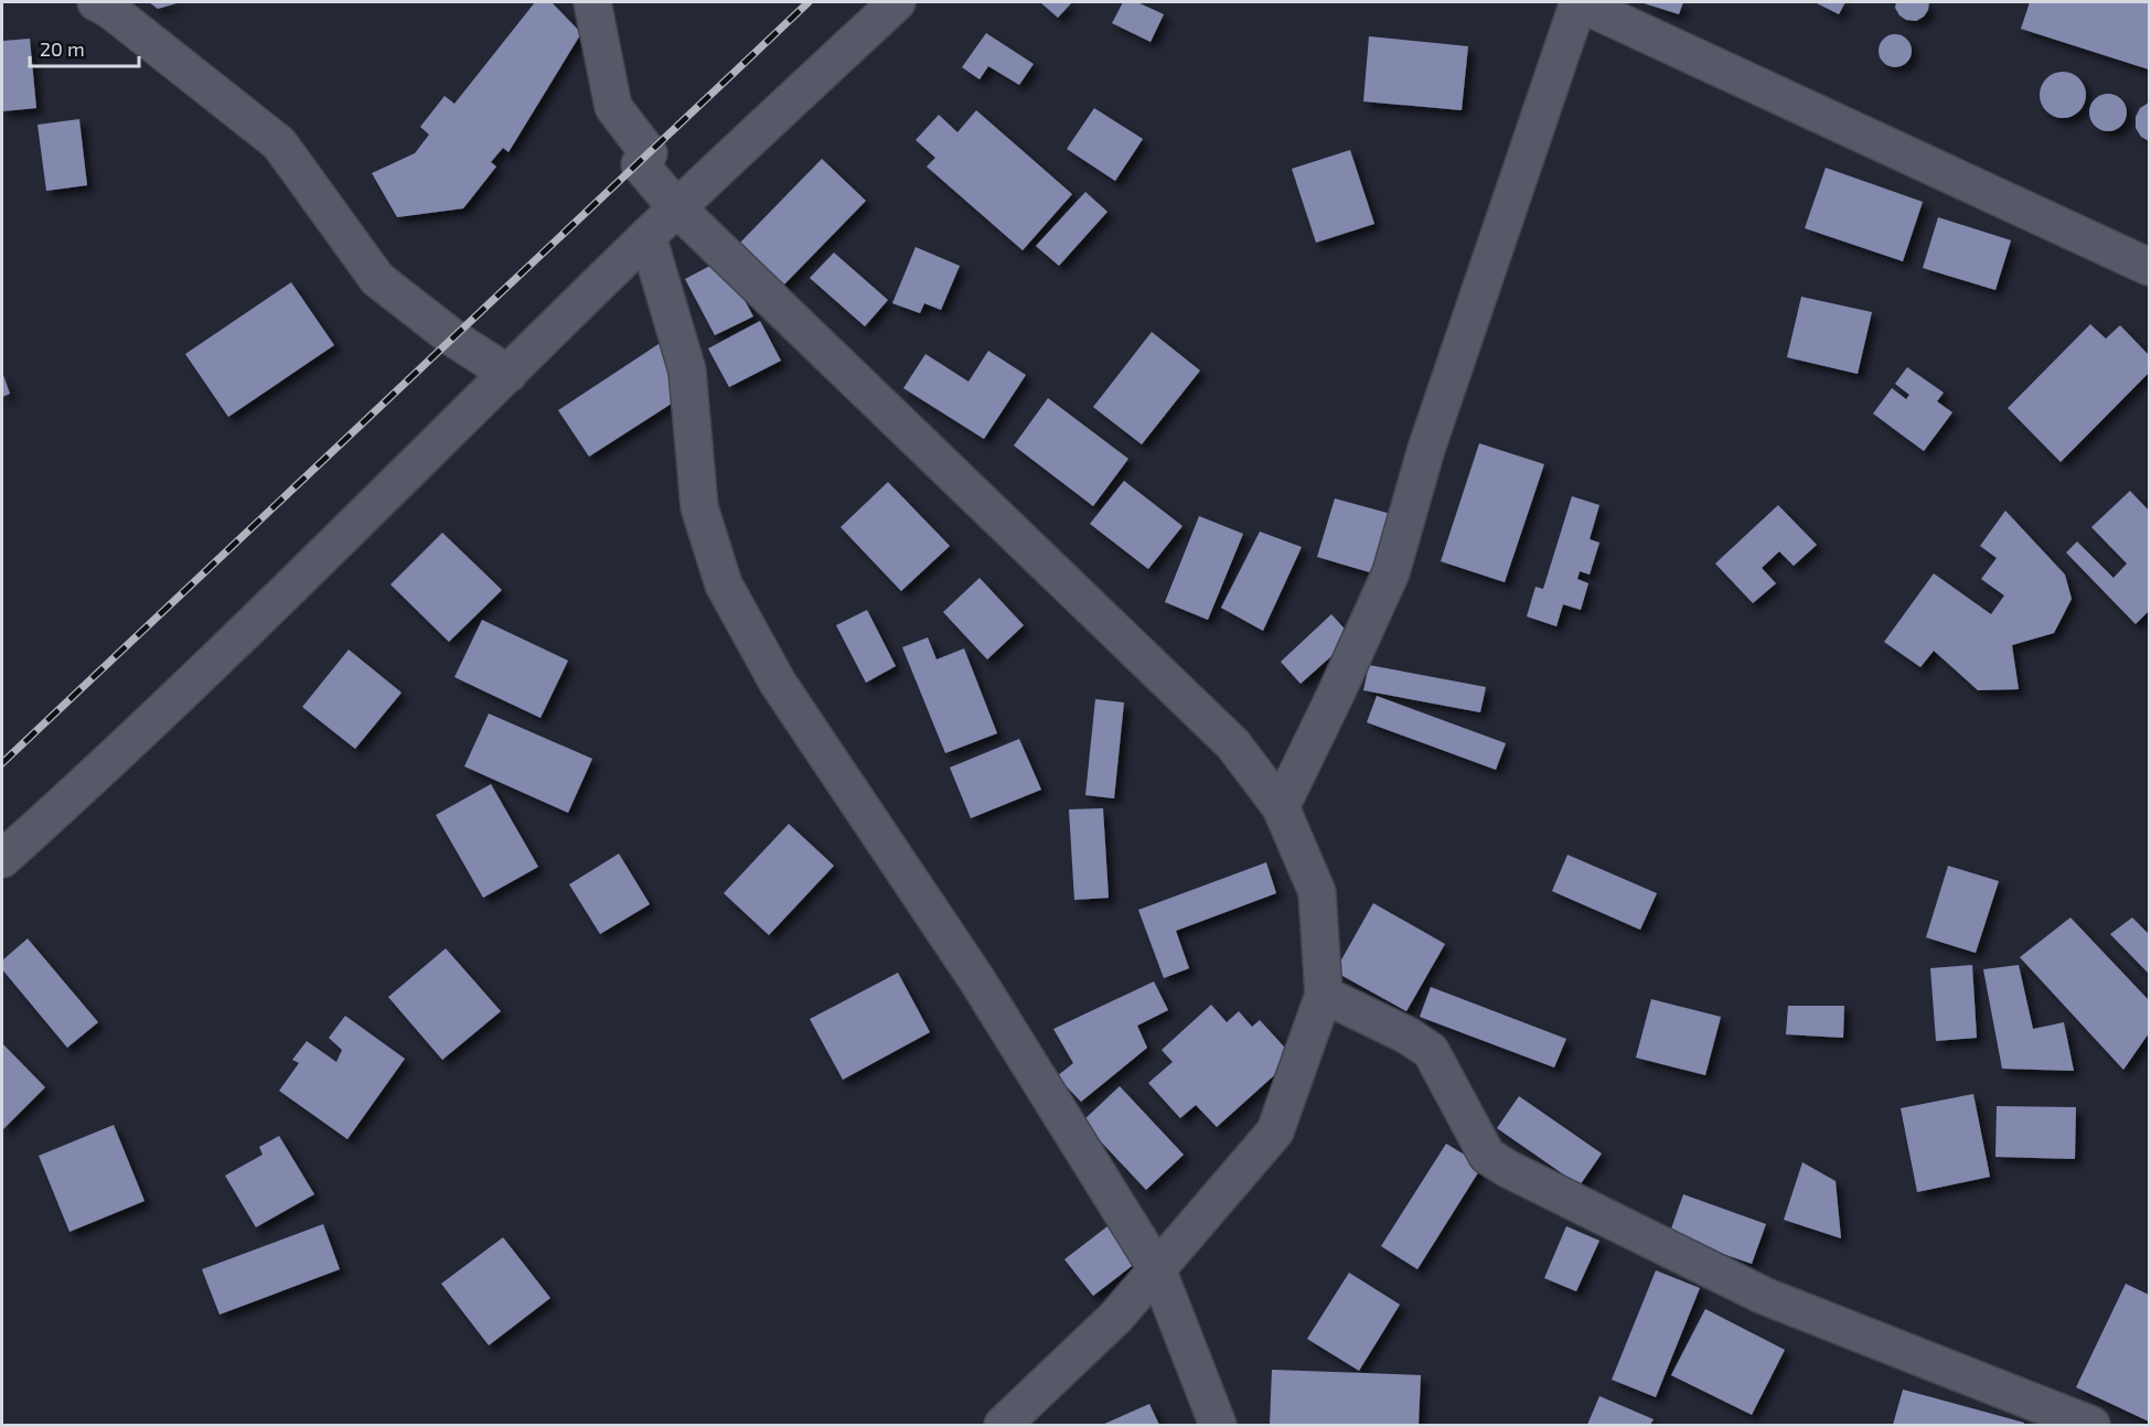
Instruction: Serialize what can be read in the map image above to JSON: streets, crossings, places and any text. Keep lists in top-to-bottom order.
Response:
{
  "scale_bar": "20 m"
}
